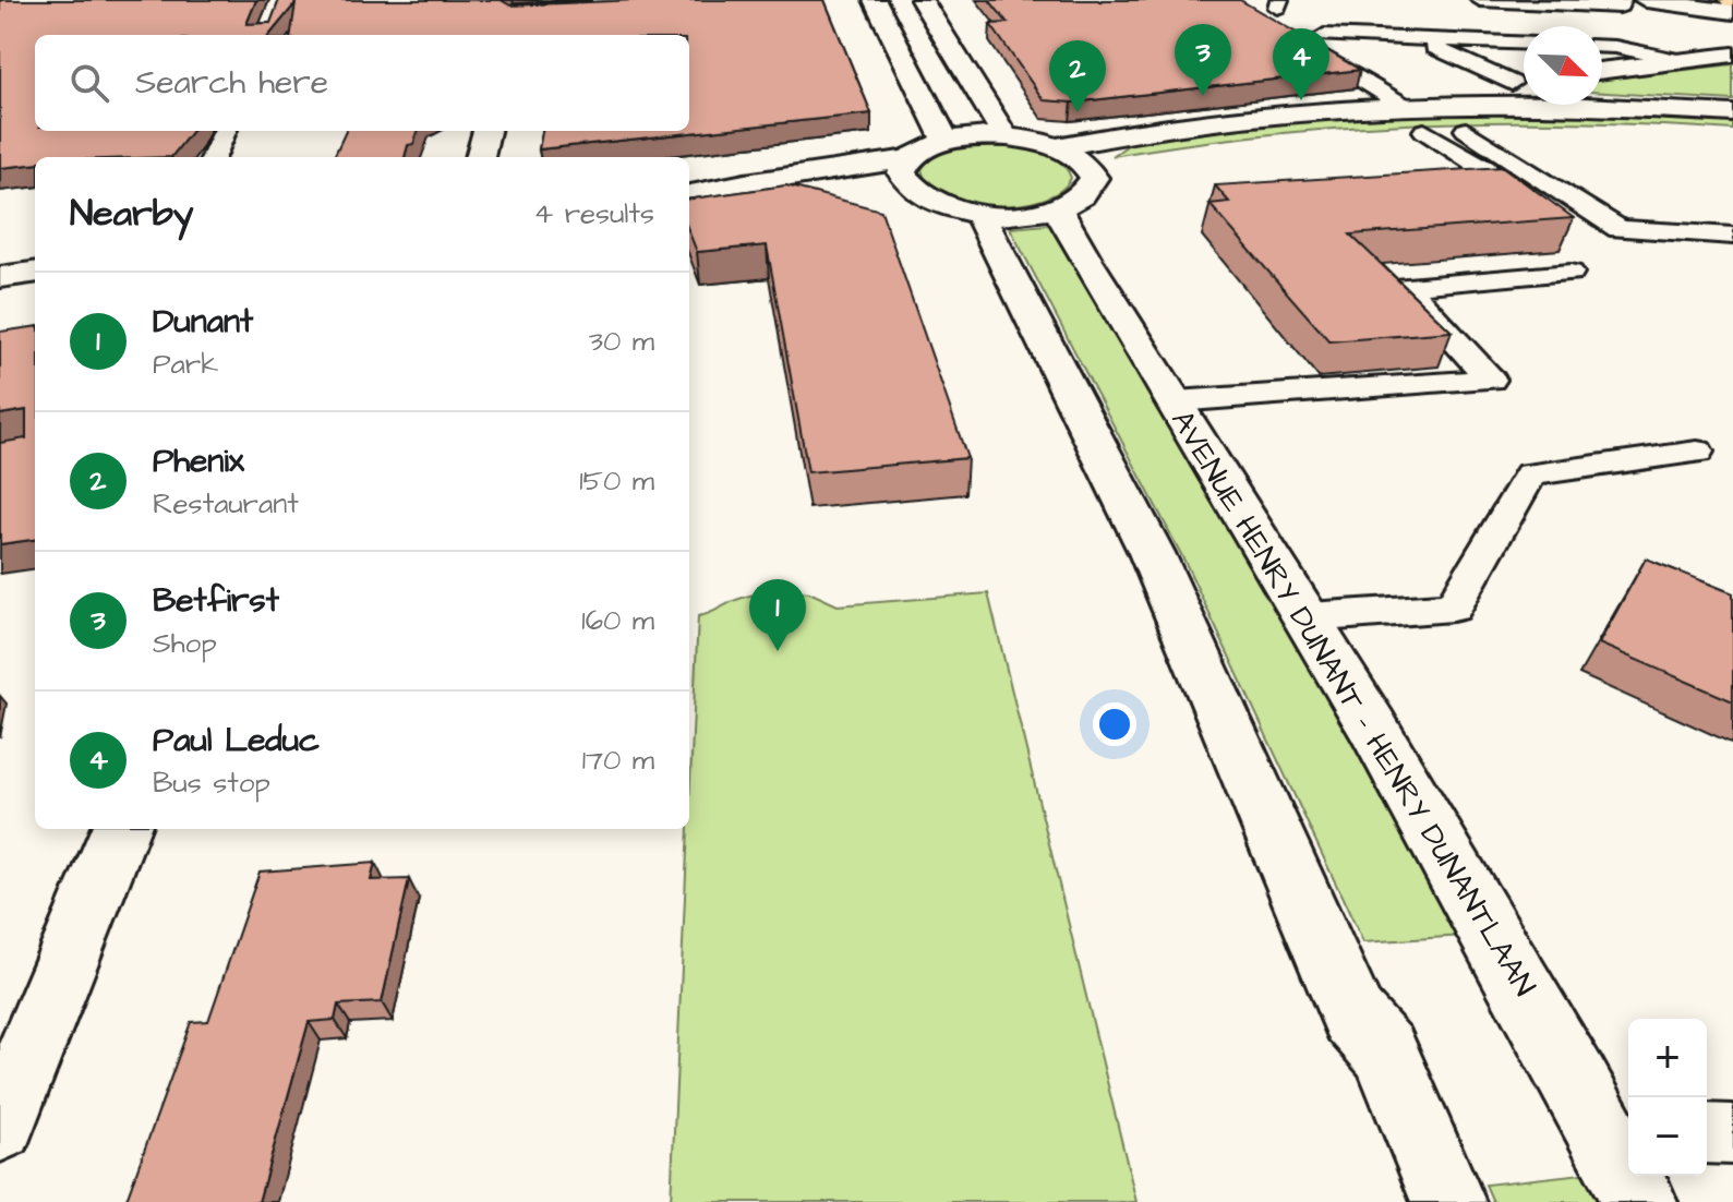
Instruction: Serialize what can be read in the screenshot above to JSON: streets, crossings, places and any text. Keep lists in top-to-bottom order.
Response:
{
  "streets": {
    "street": ["AVENUE HENRY DUNANT - HENRY DUNANTLAAN"]
  },
  "north": "bottom right",
  "page": {
    "pins": [
      "3",
      "4",
      "2",
      "1"
    ],
    "search": "Search here",
    "heading": ["Nearby", "4 results"],
    "list": [
      {
        "mark": "1",
        "name": "Dunant",
        "note": "Park",
        "value": "30 m"
      },
      {
        "mark": "2",
        "name": "Phenix",
        "note": "Restaurant",
        "value": "150 m"
      },
      {
        "mark": "3",
        "name": "Betfirst",
        "note": "Shop",
        "value": "160 m"
      },
      {
        "mark": "4",
        "name": "Paul Leduc",
        "note": "Bus stop",
        "value": "170 m"
      }
    ],
    "map_buttons": ["+", "−"]
  }
}
